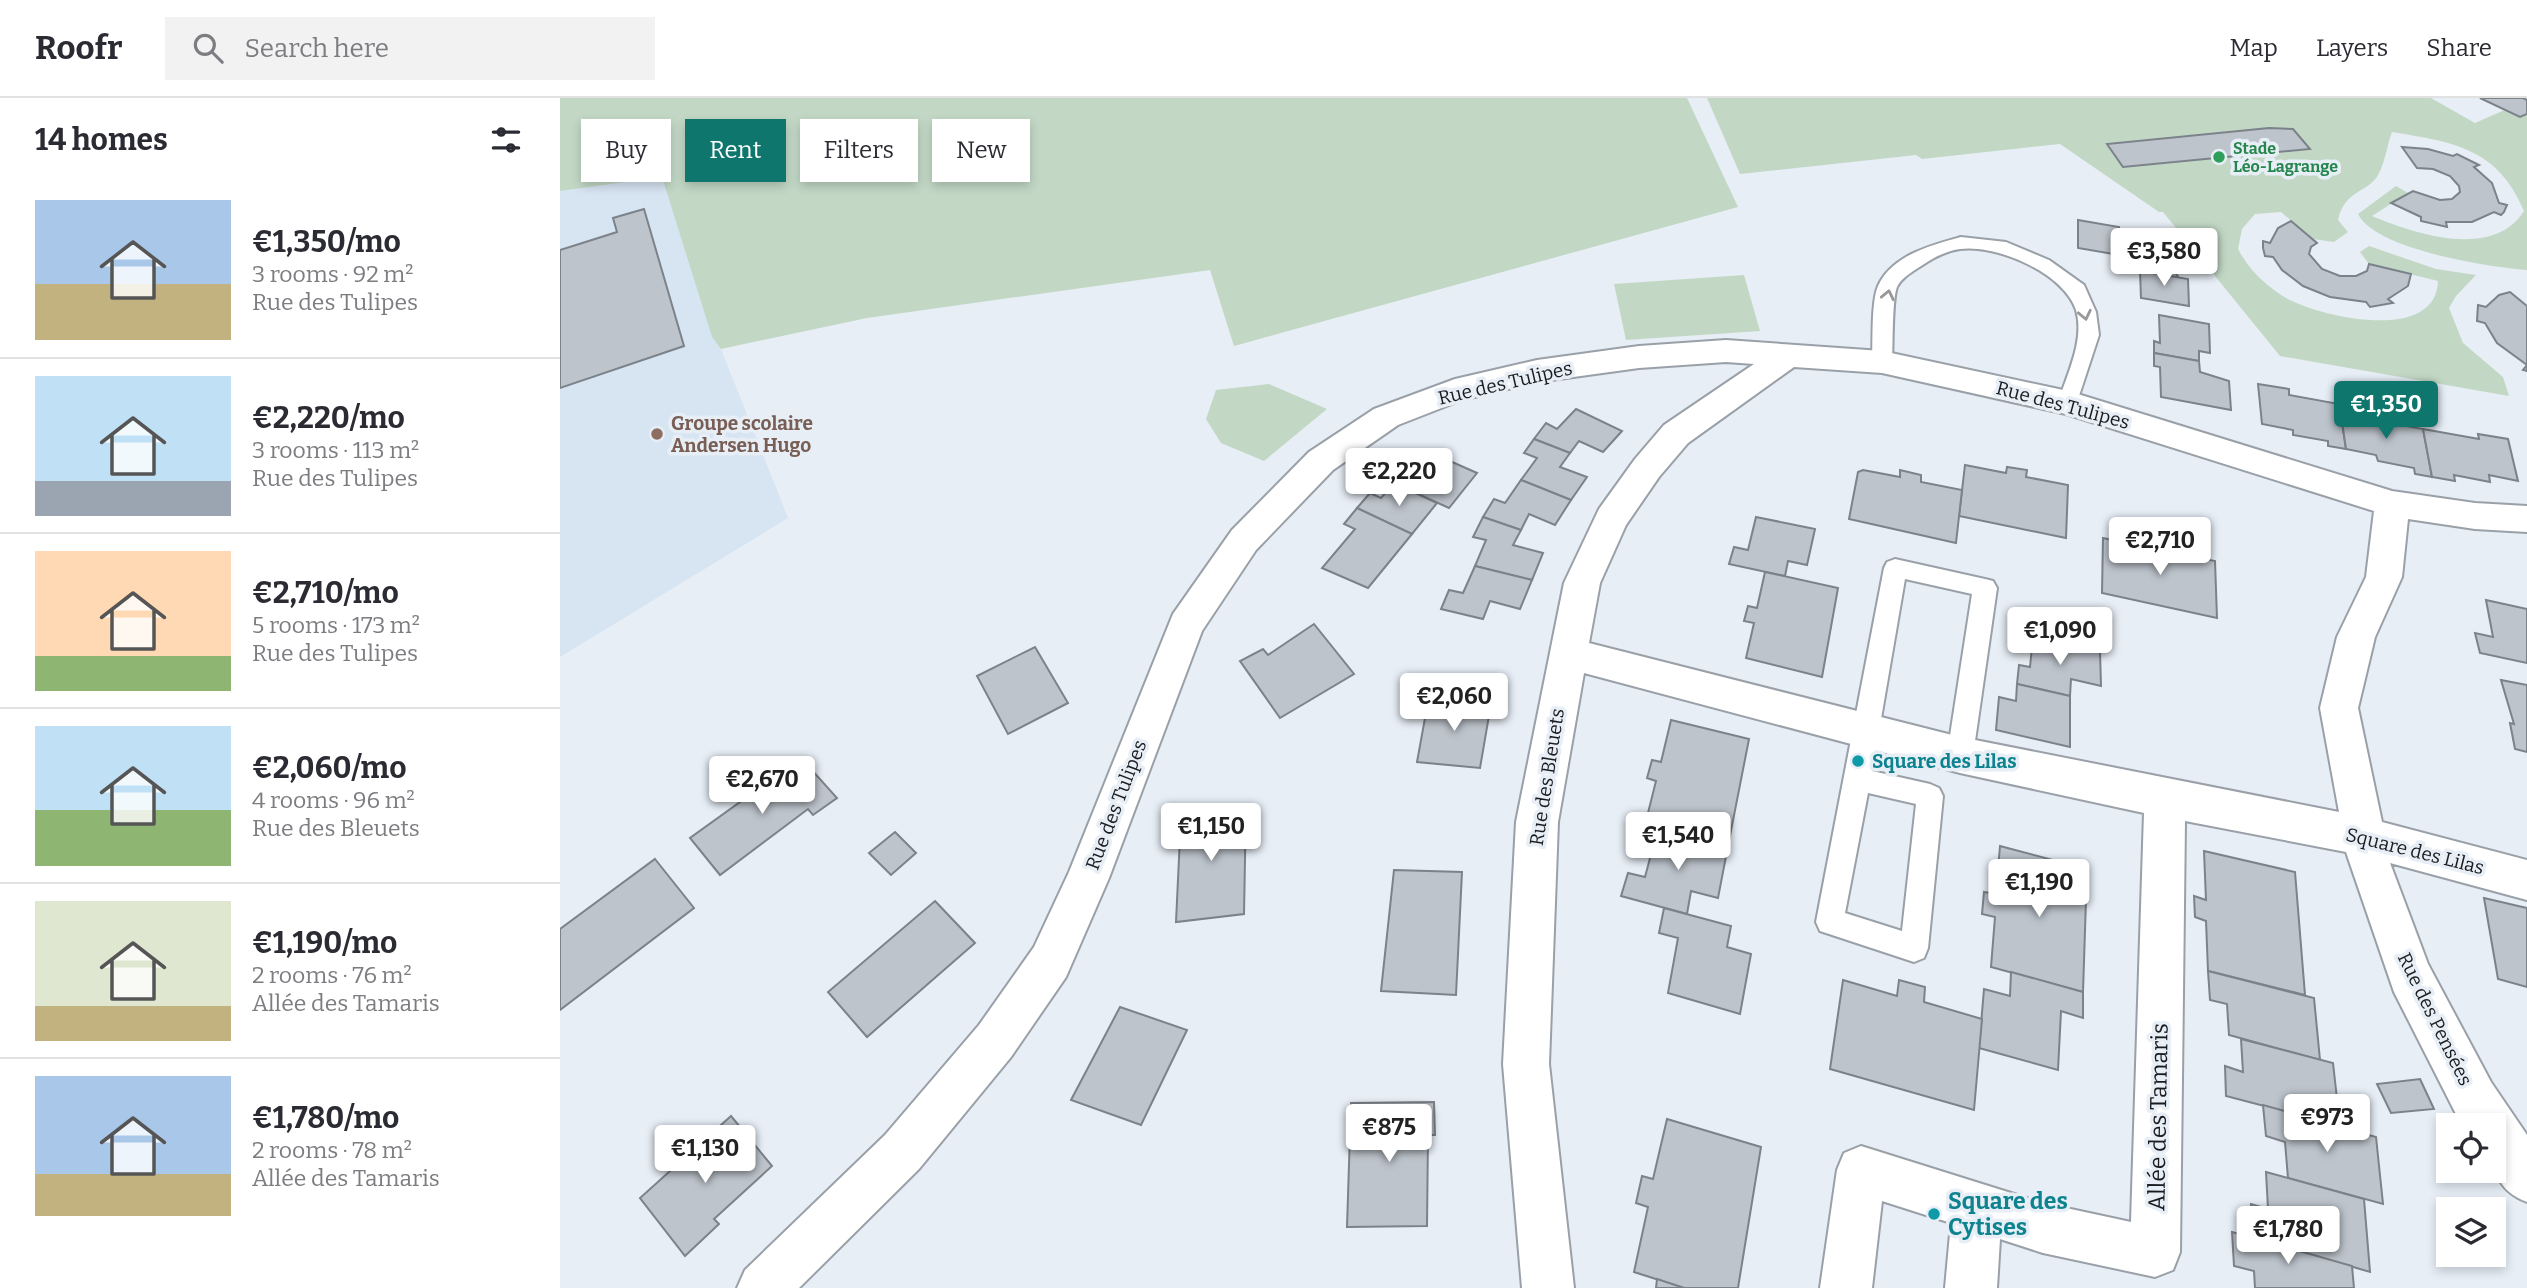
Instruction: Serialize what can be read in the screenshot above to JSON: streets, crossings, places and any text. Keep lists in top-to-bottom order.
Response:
{
  "streets": {
    "street": [
      "Rue des Tulipes",
      "Rue des Bleuets",
      "Square des Lilas",
      "Rue des Pensées",
      "Allée des Tamaris"
    ]
  },
  "crossings": [
    ["Rue des Tulipes", "Rue des Bleuets"],
    ["Rue des Tulipes", "Rue des Pensées"],
    ["Rue des Bleuets", "Square des Lilas"],
    ["Square des Lilas", "Rue des Pensées"],
    ["Square des Lilas", "Allée des Tamaris"]
  ],
  "places": [
    "Stade Léo-Lagrange",
    "Groupe scolaire Andersen Hugo",
    "Square des Lilas",
    "Square des Cytises"
  ],
  "page": {
    "header": "Roofr",
    "search": "Search here",
    "nav": ["Map", "Layers", "Share"],
    "heading": "14 homes",
    "chip": [
      "Buy",
      "Rent",
      "Filters",
      "New"
    ],
    "list": [
      {
        "name": "€1,350/mo",
        "note": "3 rooms · 92 m² · Rue des Tulipes"
      },
      {
        "name": "€2,220/mo",
        "note": "3 rooms · 113 m² · Rue des Tulipes"
      },
      {
        "name": "€2,710/mo",
        "note": "5 rooms · 173 m² · Rue des Tulipes"
      },
      {
        "name": "€2,060/mo",
        "note": "4 rooms · 96 m² · Rue des Bleuets"
      },
      {
        "name": "€1,190/mo",
        "note": "2 rooms · 76 m² · Allée des Tamaris"
      },
      {
        "name": "€1,780/mo",
        "note": "2 rooms · 78 m² · Allée des Tamaris"
      }
    ],
    "price": [
      "€3,580",
      "€1,350",
      "€2,220",
      "€2,710",
      "€1,090",
      "€2,060",
      "€2,670",
      "€1,150",
      "€1,540",
      "€1,190",
      "€973",
      "€875",
      "€1,130",
      "€1,780"
    ]
  }
}
